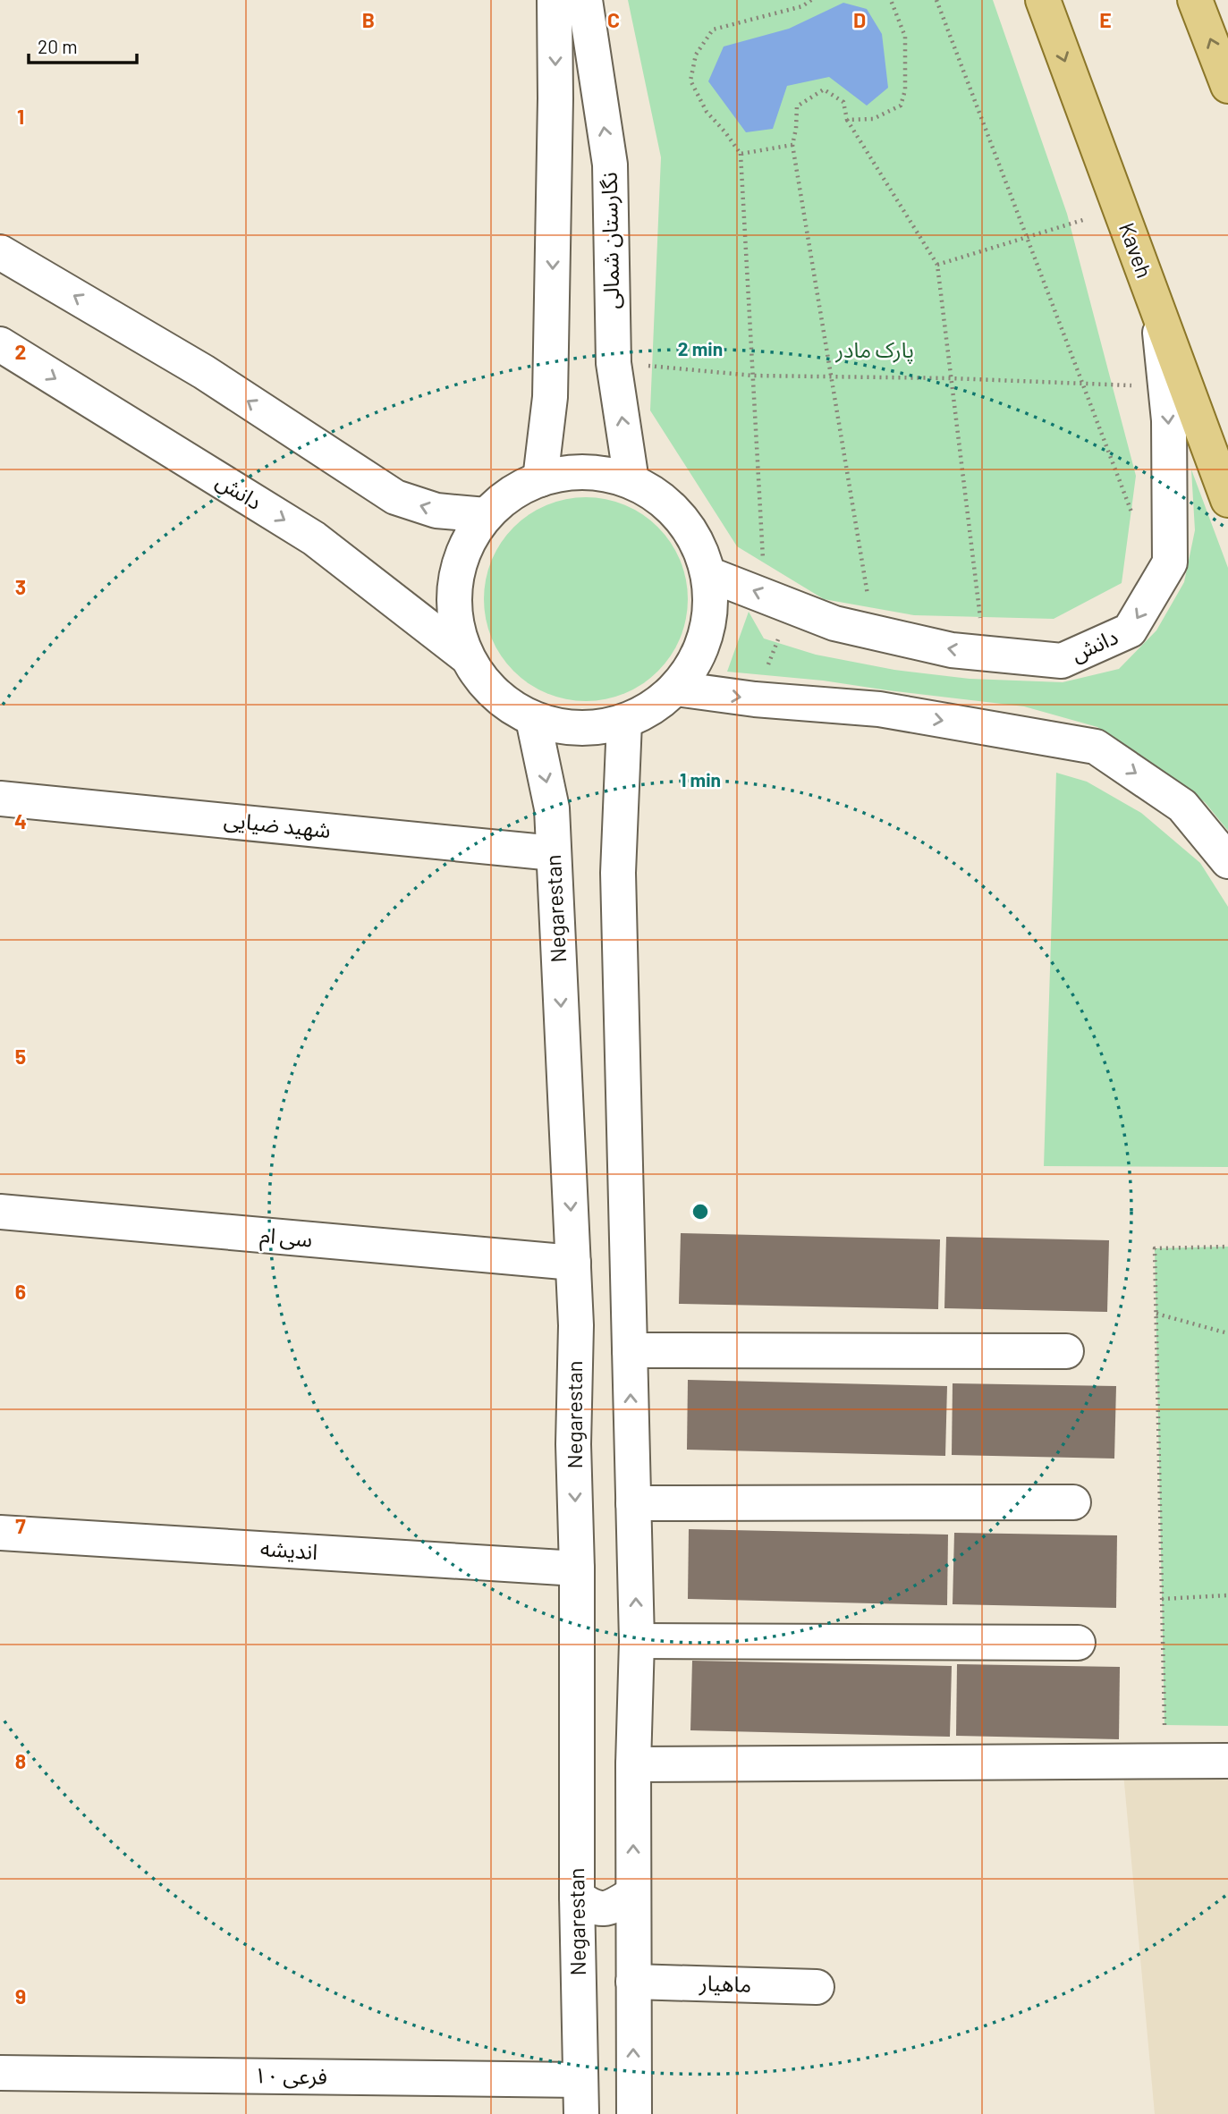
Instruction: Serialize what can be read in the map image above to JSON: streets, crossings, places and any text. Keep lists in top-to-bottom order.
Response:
{
  "streets": {
    "main road": [
      "نگارستان شمالی",
      "Kaveh",
      "دانش",
      "شهید ضیایی",
      "Negarestan",
      "سی ام",
      "اندیشه",
      "ماهیار",
      "فرعی ۱۰"
    ]
  },
  "crossings": [
    ["Kaveh", "دانش"],
    ["شهید ضیایی", "Negarestan"],
    ["Negarestan", "سی ام"],
    ["Negarestan", "اندیشه"],
    ["Negarestan", "فرعی ۱۰"]
  ],
  "parks": ["پارک مادر"],
  "scale_bar": "20 m",
  "grid": {
    "columns": [
      "B",
      "C",
      "D",
      "E"
    ],
    "rows": [
      "1",
      "2",
      "3",
      "4",
      "5",
      "6",
      "7",
      "8",
      "9"
    ]
  },
  "rings": ["2 min", "1 min"]
}
